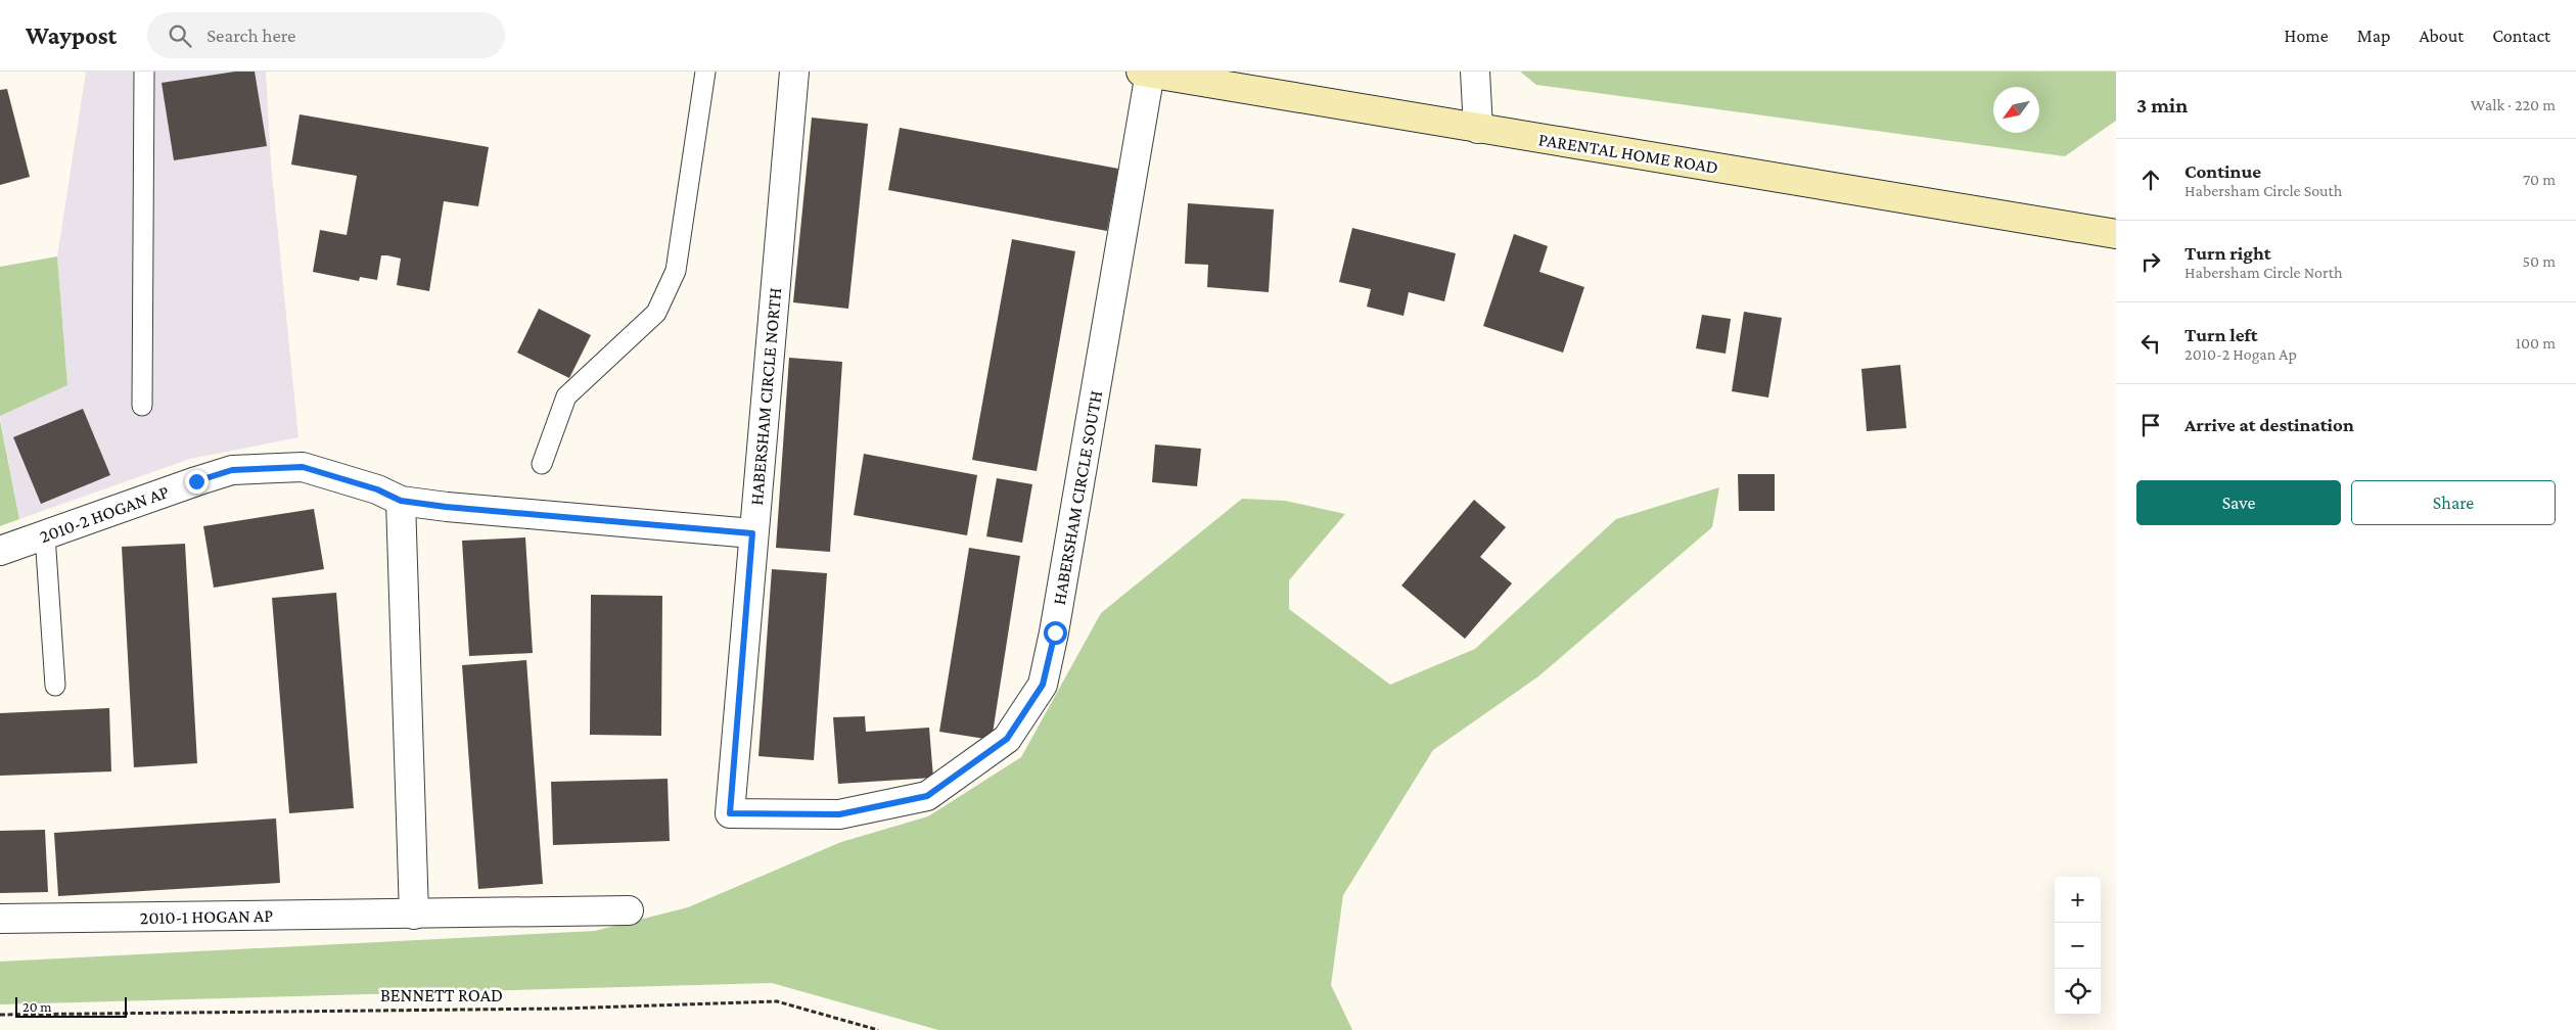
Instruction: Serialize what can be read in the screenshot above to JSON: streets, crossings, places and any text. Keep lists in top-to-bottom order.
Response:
{
  "streets": {
    "street": [
      "PARENTAL HOME ROAD",
      "HABERSHAM CIRCLE NORTH",
      "HABERSHAM CIRCLE SOUTH",
      "2010-2 HOGAN AP",
      "2010-1 HOGAN AP"
    ],
    "path": ["BENNETT ROAD"]
  },
  "crossings": [
    ["PARENTAL HOME ROAD", "HABERSHAM CIRCLE SOUTH"],
    ["HABERSHAM CIRCLE NORTH", "HABERSHAM CIRCLE SOUTH"],
    ["HABERSHAM CIRCLE NORTH", "2010-2 HOGAN AP"]
  ],
  "scale_bar": "20 m",
  "north": "bottom left",
  "page": {
    "header": "Waypost",
    "search": "Search here",
    "nav": [
      "Home",
      "Map",
      "About",
      "Contact"
    ],
    "heading": ["3 min", "Walk · 220 m"],
    "list": [
      ["Continue", "Habersham Circle South", "70 m"],
      ["Turn right", "Habersham Circle North", "50 m"],
      ["Turn left", "2010-2 Hogan Ap", "100 m"],
      "Arrive at destination"
    ],
    "buttons": ["Save", "Share"],
    "map_buttons": ["+", "−"],
    "scale": "20 m"
  }
}
